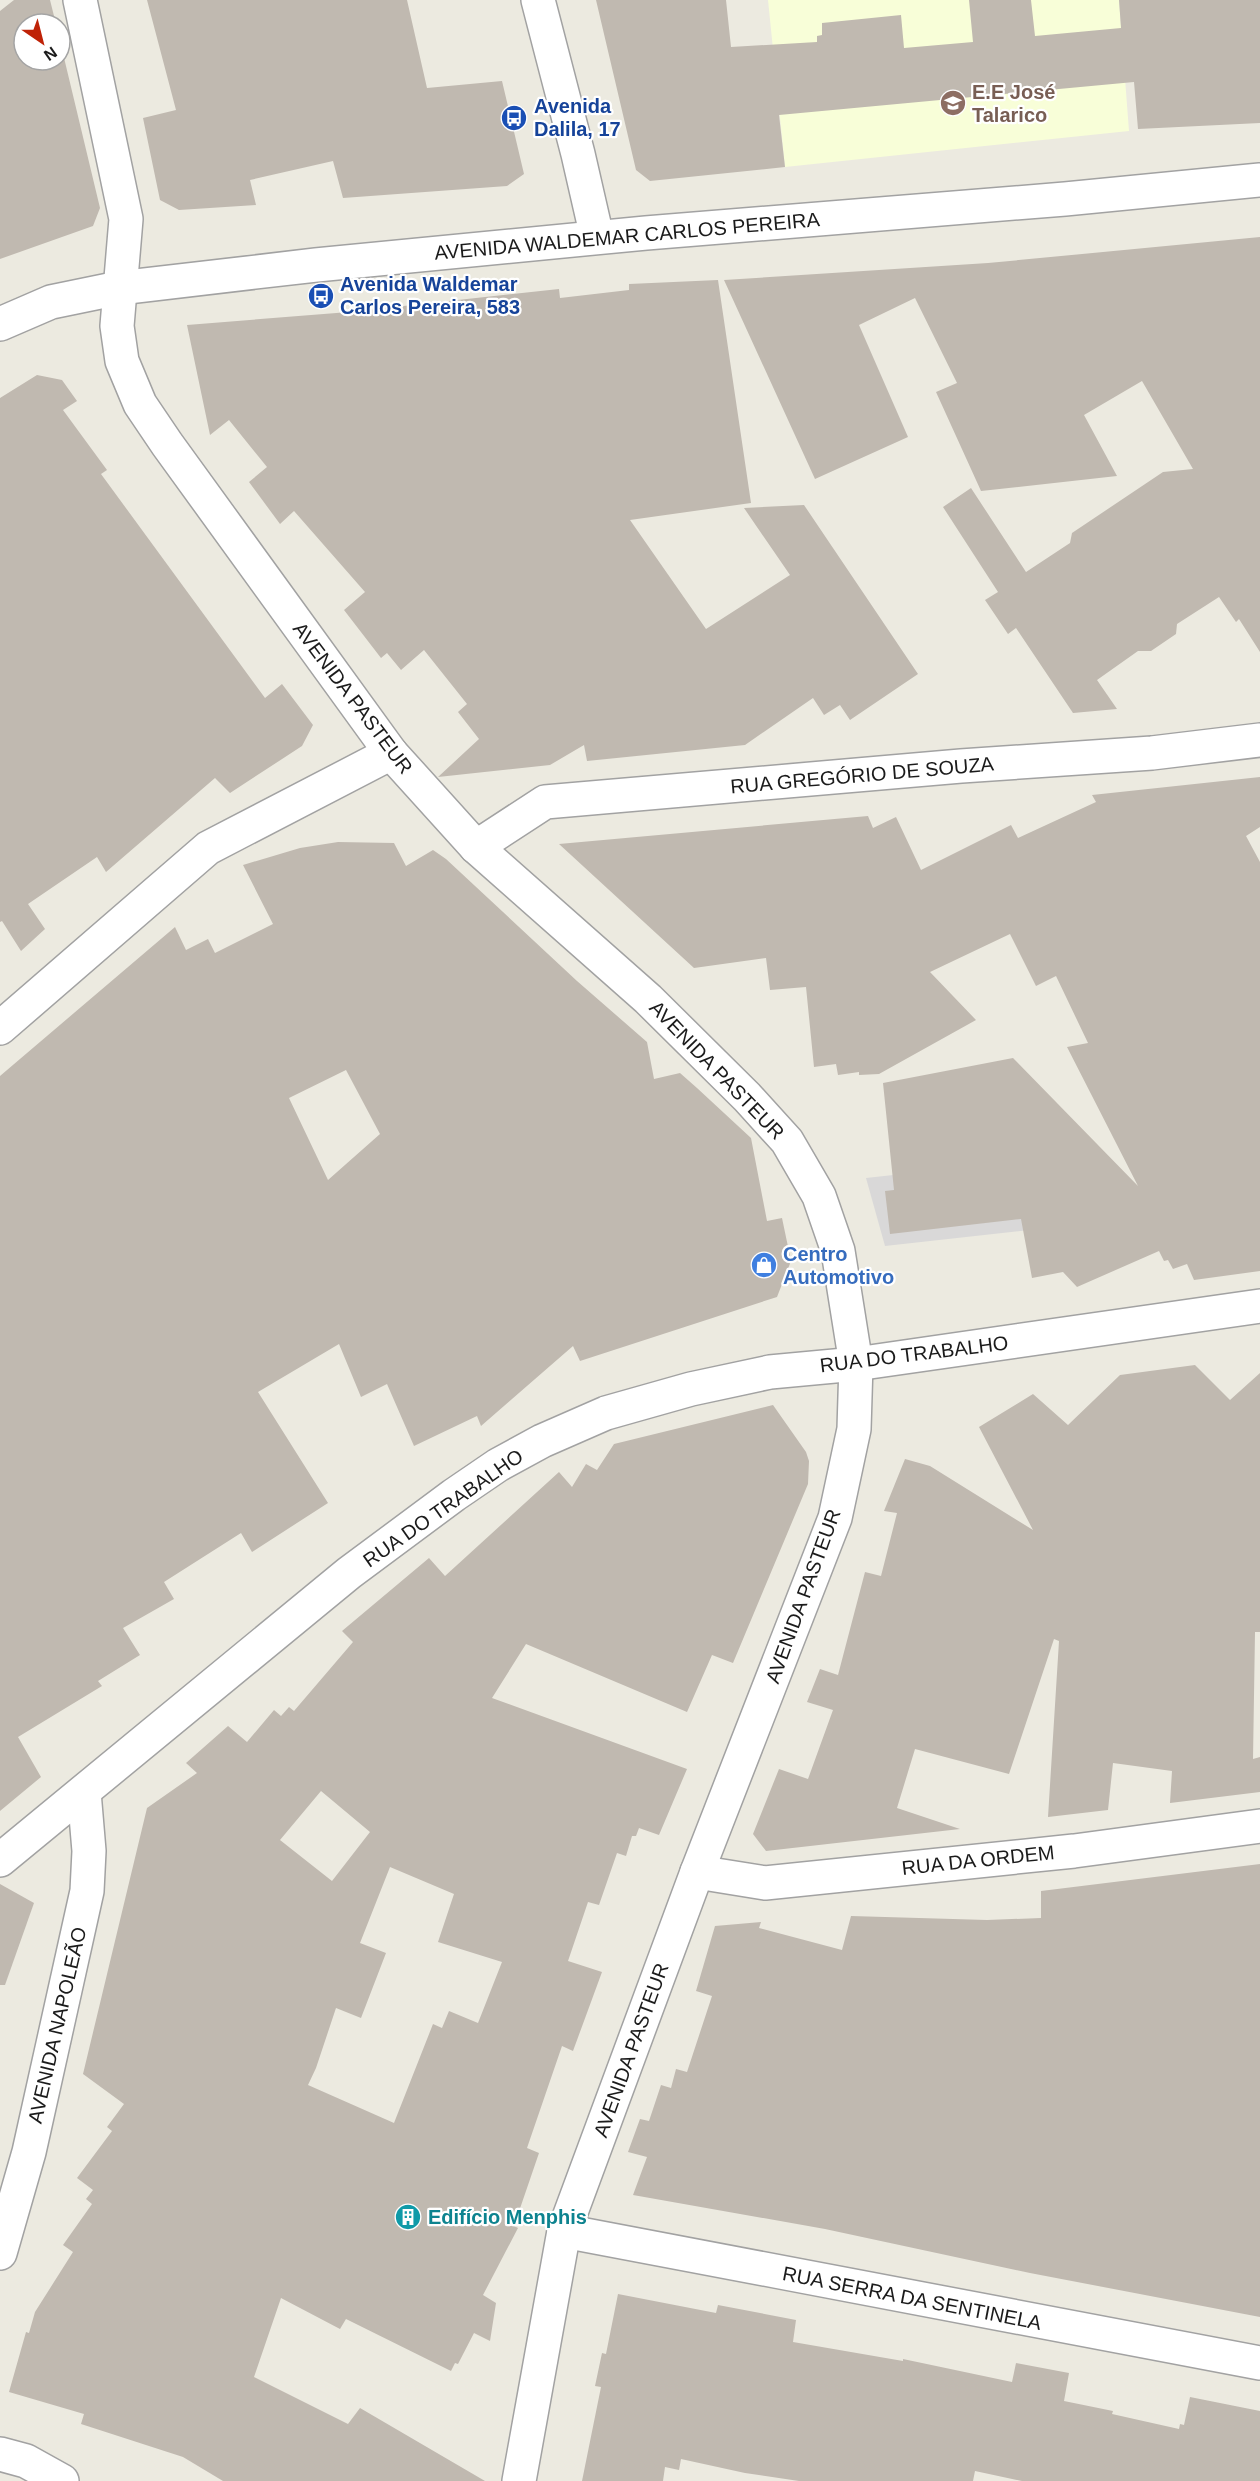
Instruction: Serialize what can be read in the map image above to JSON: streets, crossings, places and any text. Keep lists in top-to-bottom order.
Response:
{
  "streets": {
    "street": [
      "AVENIDA WALDEMAR CARLOS PEREIRA",
      "AVENIDA PASTEUR",
      "RUA GREGÓRIO DE SOUZA",
      "RUA DO TRABALHO",
      "RUA DA ORDEM",
      "AVENIDA NAPOLEÃO",
      "RUA SERRA DA SENTINELA"
    ]
  },
  "crossings": [
    ["AVENIDA WALDEMAR CARLOS PEREIRA", "AVENIDA PASTEUR"],
    ["AVENIDA PASTEUR", "RUA GREGÓRIO DE SOUZA"],
    ["AVENIDA PASTEUR", "RUA DO TRABALHO"],
    ["AVENIDA PASTEUR", "RUA DA ORDEM"],
    ["AVENIDA PASTEUR", "RUA SERRA DA SENTINELA"],
    ["RUA DO TRABALHO", "AVENIDA NAPOLEÃO"]
  ],
  "places": {
    "school or university": ["E.E José Talarico"],
    "bus stop": ["Avenida Dalila, 17", "Avenida Waldemar Carlos Pereira, 583"],
    "shop": ["Centro Automotivo"],
    "building": ["Edifício Menphis"]
  },
  "north": "bottom right"
}
